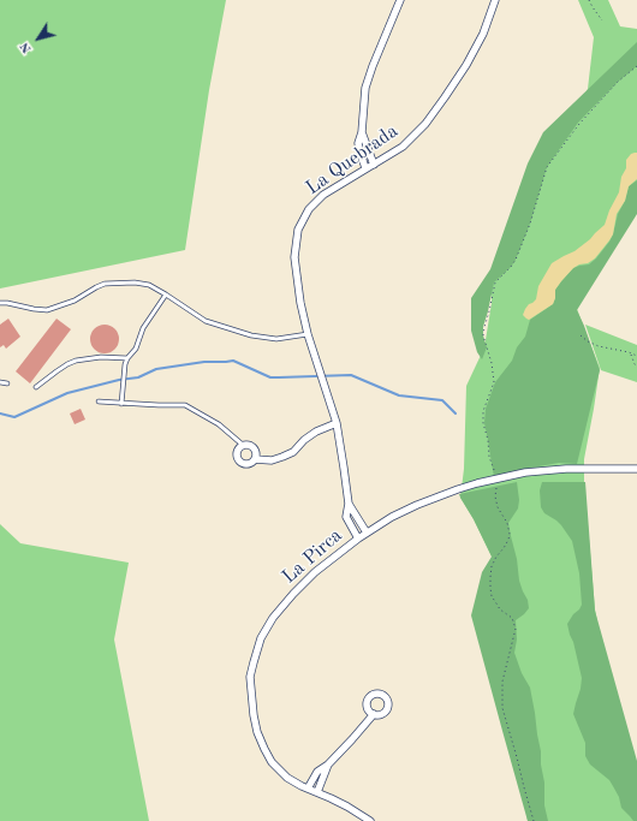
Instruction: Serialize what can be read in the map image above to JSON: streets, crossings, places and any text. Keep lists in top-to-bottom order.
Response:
{
  "streets": {
    "street": ["La Quebrada", "La Pirca"]
  },
  "crossings": [
    ["La Quebrada", "La Pirca"]
  ],
  "north": "bottom left"
}
